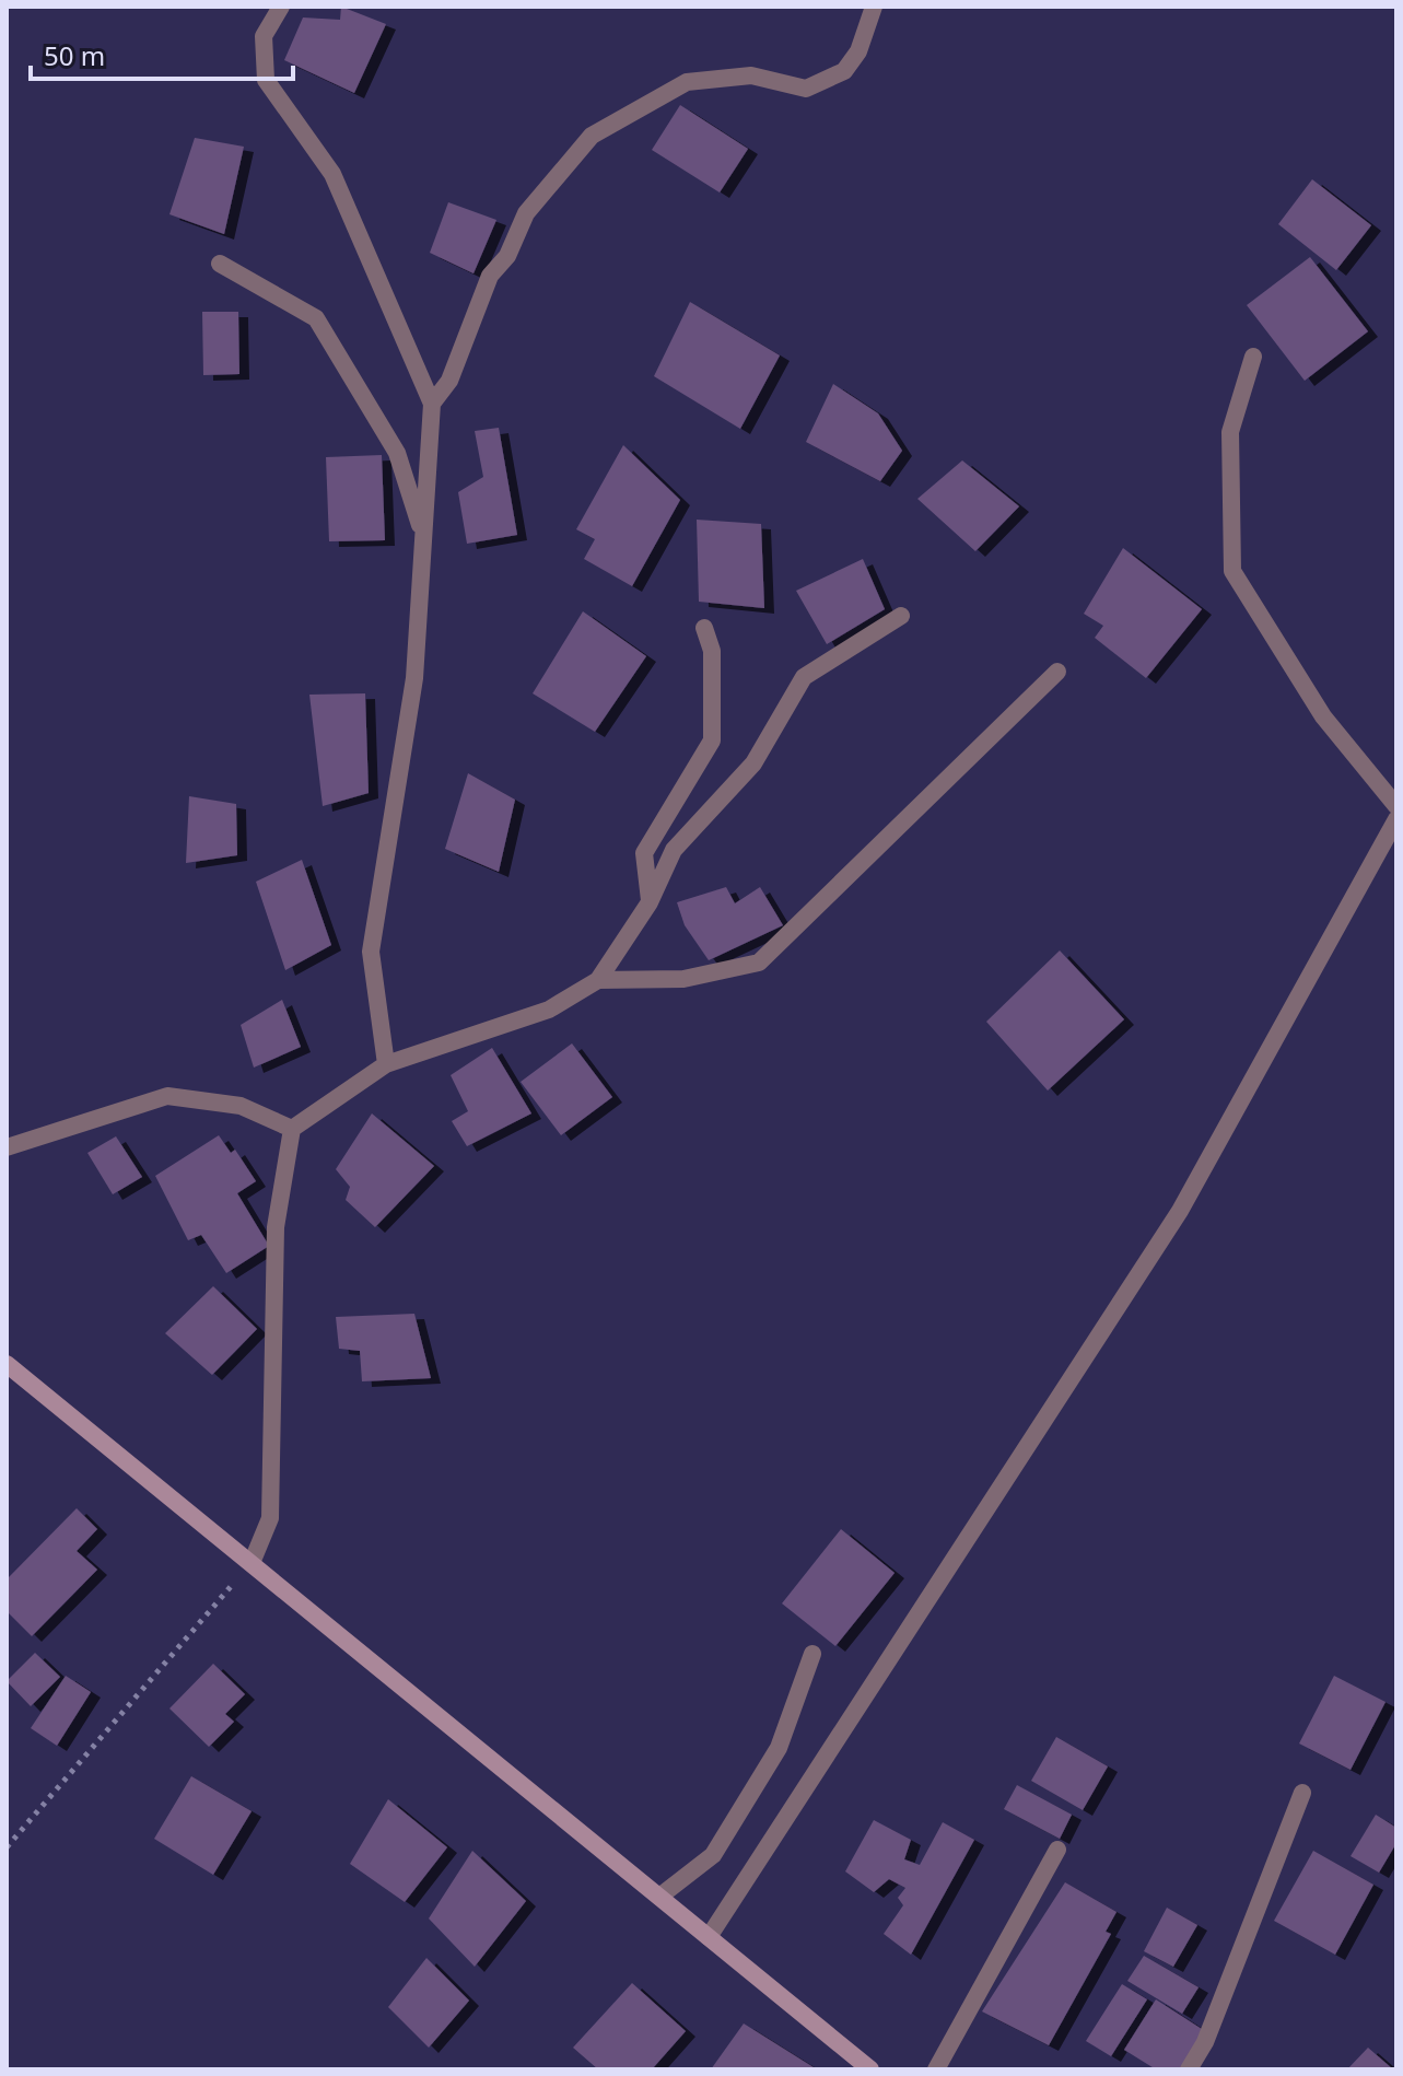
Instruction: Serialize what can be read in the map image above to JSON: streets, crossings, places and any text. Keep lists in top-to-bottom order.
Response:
{
  "scale_bar": "50 m"
}
